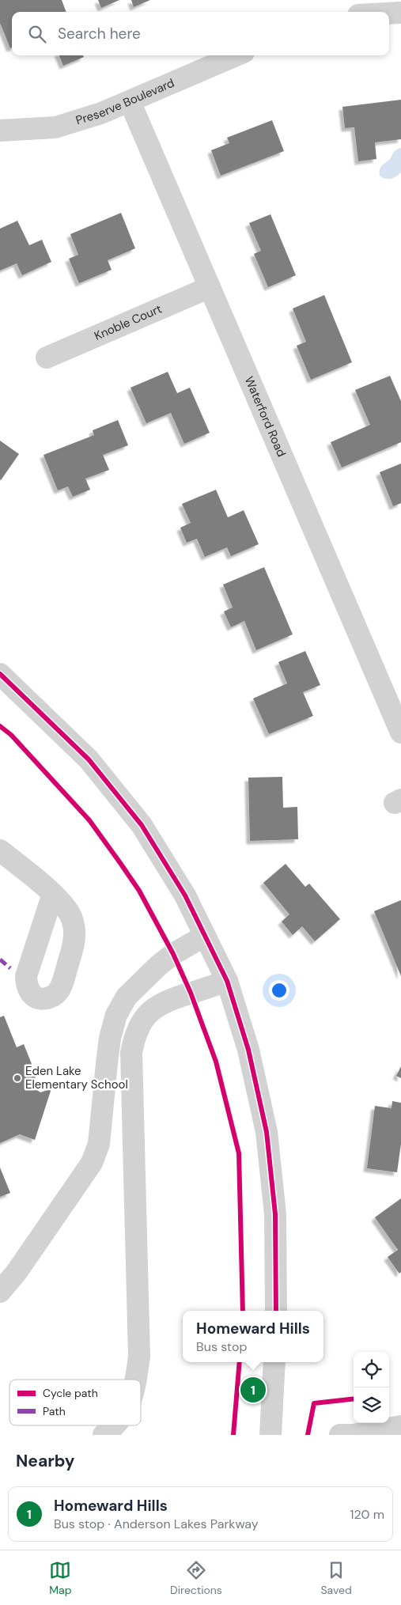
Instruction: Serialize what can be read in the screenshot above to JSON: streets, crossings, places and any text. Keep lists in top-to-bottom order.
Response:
{
  "streets": {
    "street": ["Preserve Boulevard", "Knoble Court", "Waterford Road"]
  },
  "crossings": [
    ["Preserve Boulevard", "Waterford Road"],
    ["Knoble Court", "Waterford Road"]
  ],
  "places": ["Eden Lake Elementary School"],
  "legend": ["Cycle path", "Path"],
  "page": {
    "search": "Search here",
    "popup": ["Homeward Hills", "Bus stop"],
    "pins": "1",
    "heading": "Nearby",
    "list": [
      {
        "mark": "1",
        "name": "Homeward Hills",
        "note": "Bus stop · Anderson Lakes Parkway",
        "value": "120 m"
      }
    ],
    "nav": ["Map", "Directions", "Saved"]
  }
}
